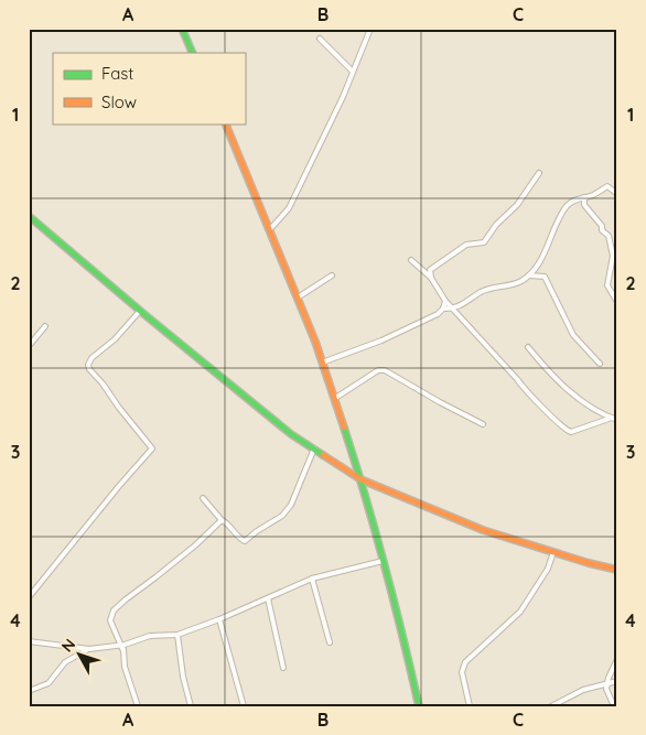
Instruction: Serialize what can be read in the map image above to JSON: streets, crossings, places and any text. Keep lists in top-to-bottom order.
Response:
{
  "legend": ["Fast", "Slow"],
  "north": "top left",
  "grid": {
    "columns": ["A", "B", "C"],
    "rows": [
      "1",
      "2",
      "3",
      "4"
    ]
  }
}
